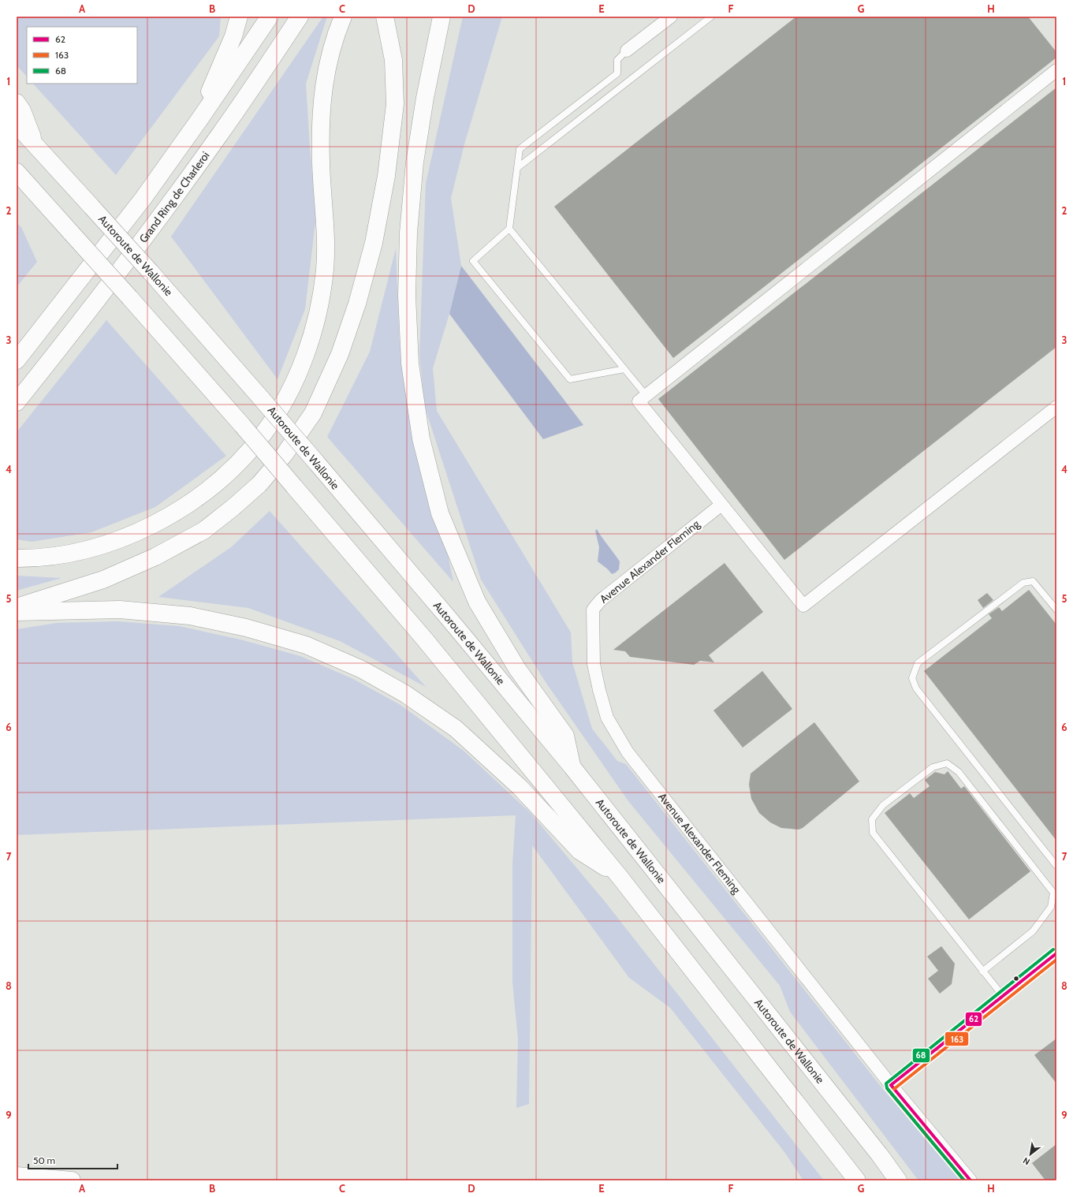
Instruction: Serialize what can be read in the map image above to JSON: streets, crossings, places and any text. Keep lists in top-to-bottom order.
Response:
{
  "streets": {
    "main road": ["Grand Ring de Charleroi", "Autoroute de Wallonie"],
    "street": ["Avenue Alexander Fleming"]
  },
  "lines": ["transit line 68", "transit line 62", "transit line 163"],
  "legend": ["62", "163", "68"],
  "scale_bar": "50 m",
  "north": "bottom left",
  "grid": {
    "columns": [
      "A",
      "B",
      "C",
      "D",
      "E",
      "F",
      "G",
      "H"
    ],
    "rows": [
      "1",
      "2",
      "3",
      "4",
      "5",
      "6",
      "7",
      "8",
      "9"
    ]
  }
}
